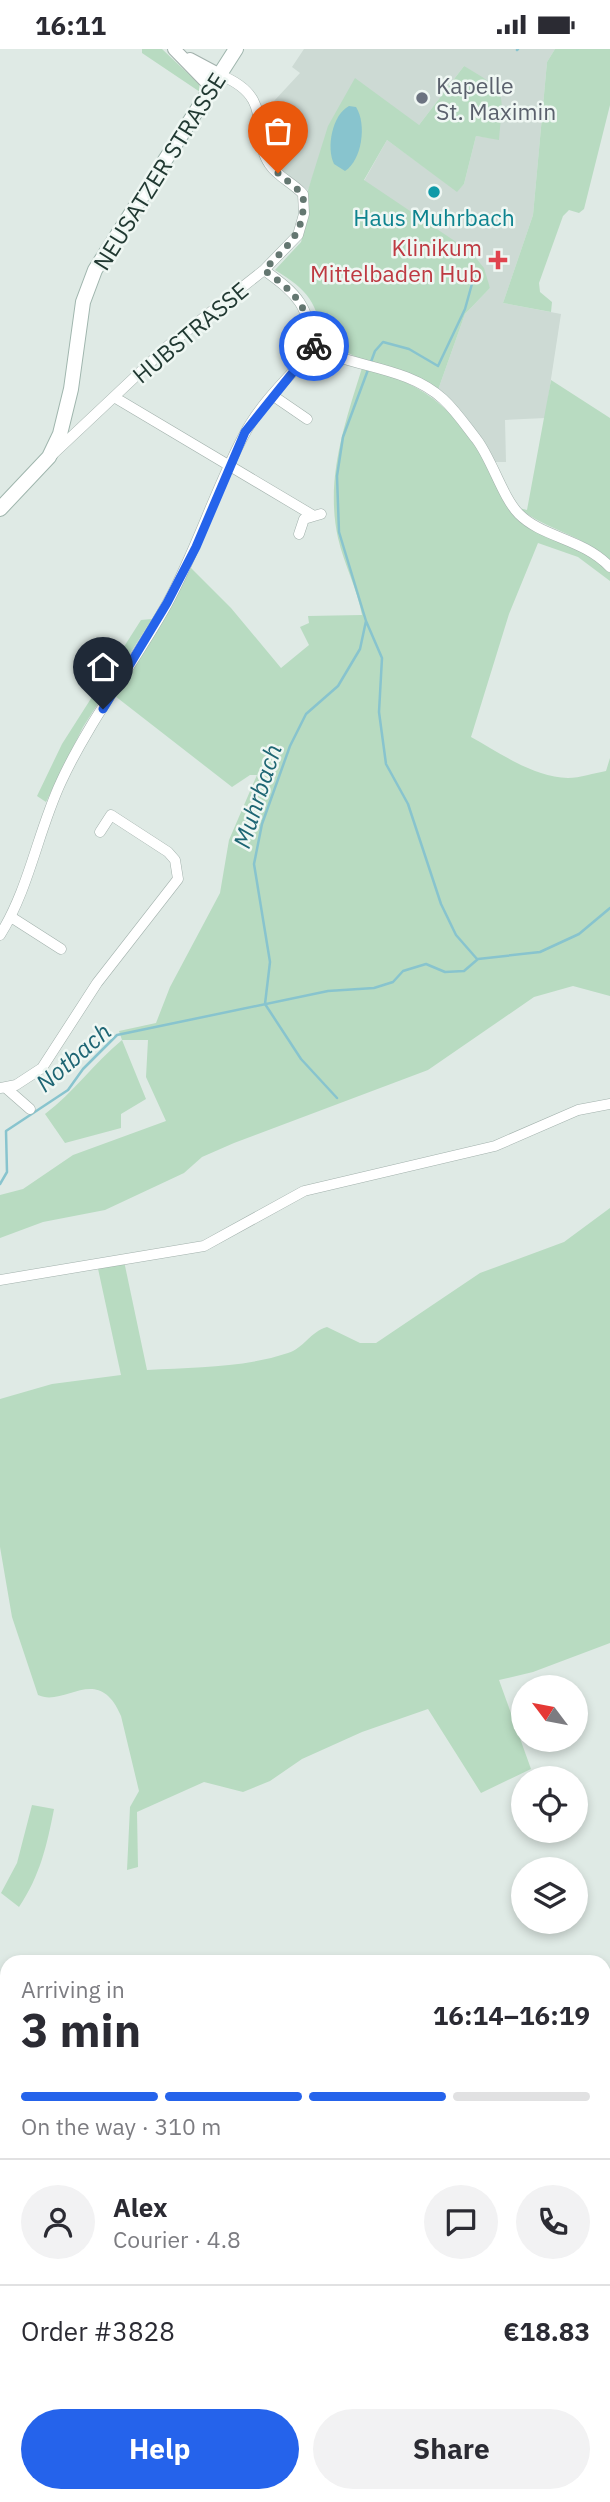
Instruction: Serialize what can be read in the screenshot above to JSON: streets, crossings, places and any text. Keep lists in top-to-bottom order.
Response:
{
  "streets": {
    "main road": ["NEUSATZER STRASSE", "HUBSTRASSE"]
  },
  "crossings": [
    ["NEUSATZER STRASSE", "HUBSTRASSE"]
  ],
  "water": ["Muhrbach", "Notbach"],
  "places": {
    "other": ["Kapelle St. Maximin", "Haus Muhrbach"],
    "health": ["Klinikum Mittelbaden Hub"]
  },
  "north": "top left",
  "page": {
    "status": "16:11",
    "heading": ["3 min", "Arriving in", "16:14–16:19"],
    "panel": [
      "Alex",
      "Courier · 4.8",
      "Order #3828",
      "€18.83"
    ],
    "bar": "On the way · 310 m",
    "buttons": ["Help", "Share"]
  }
}
